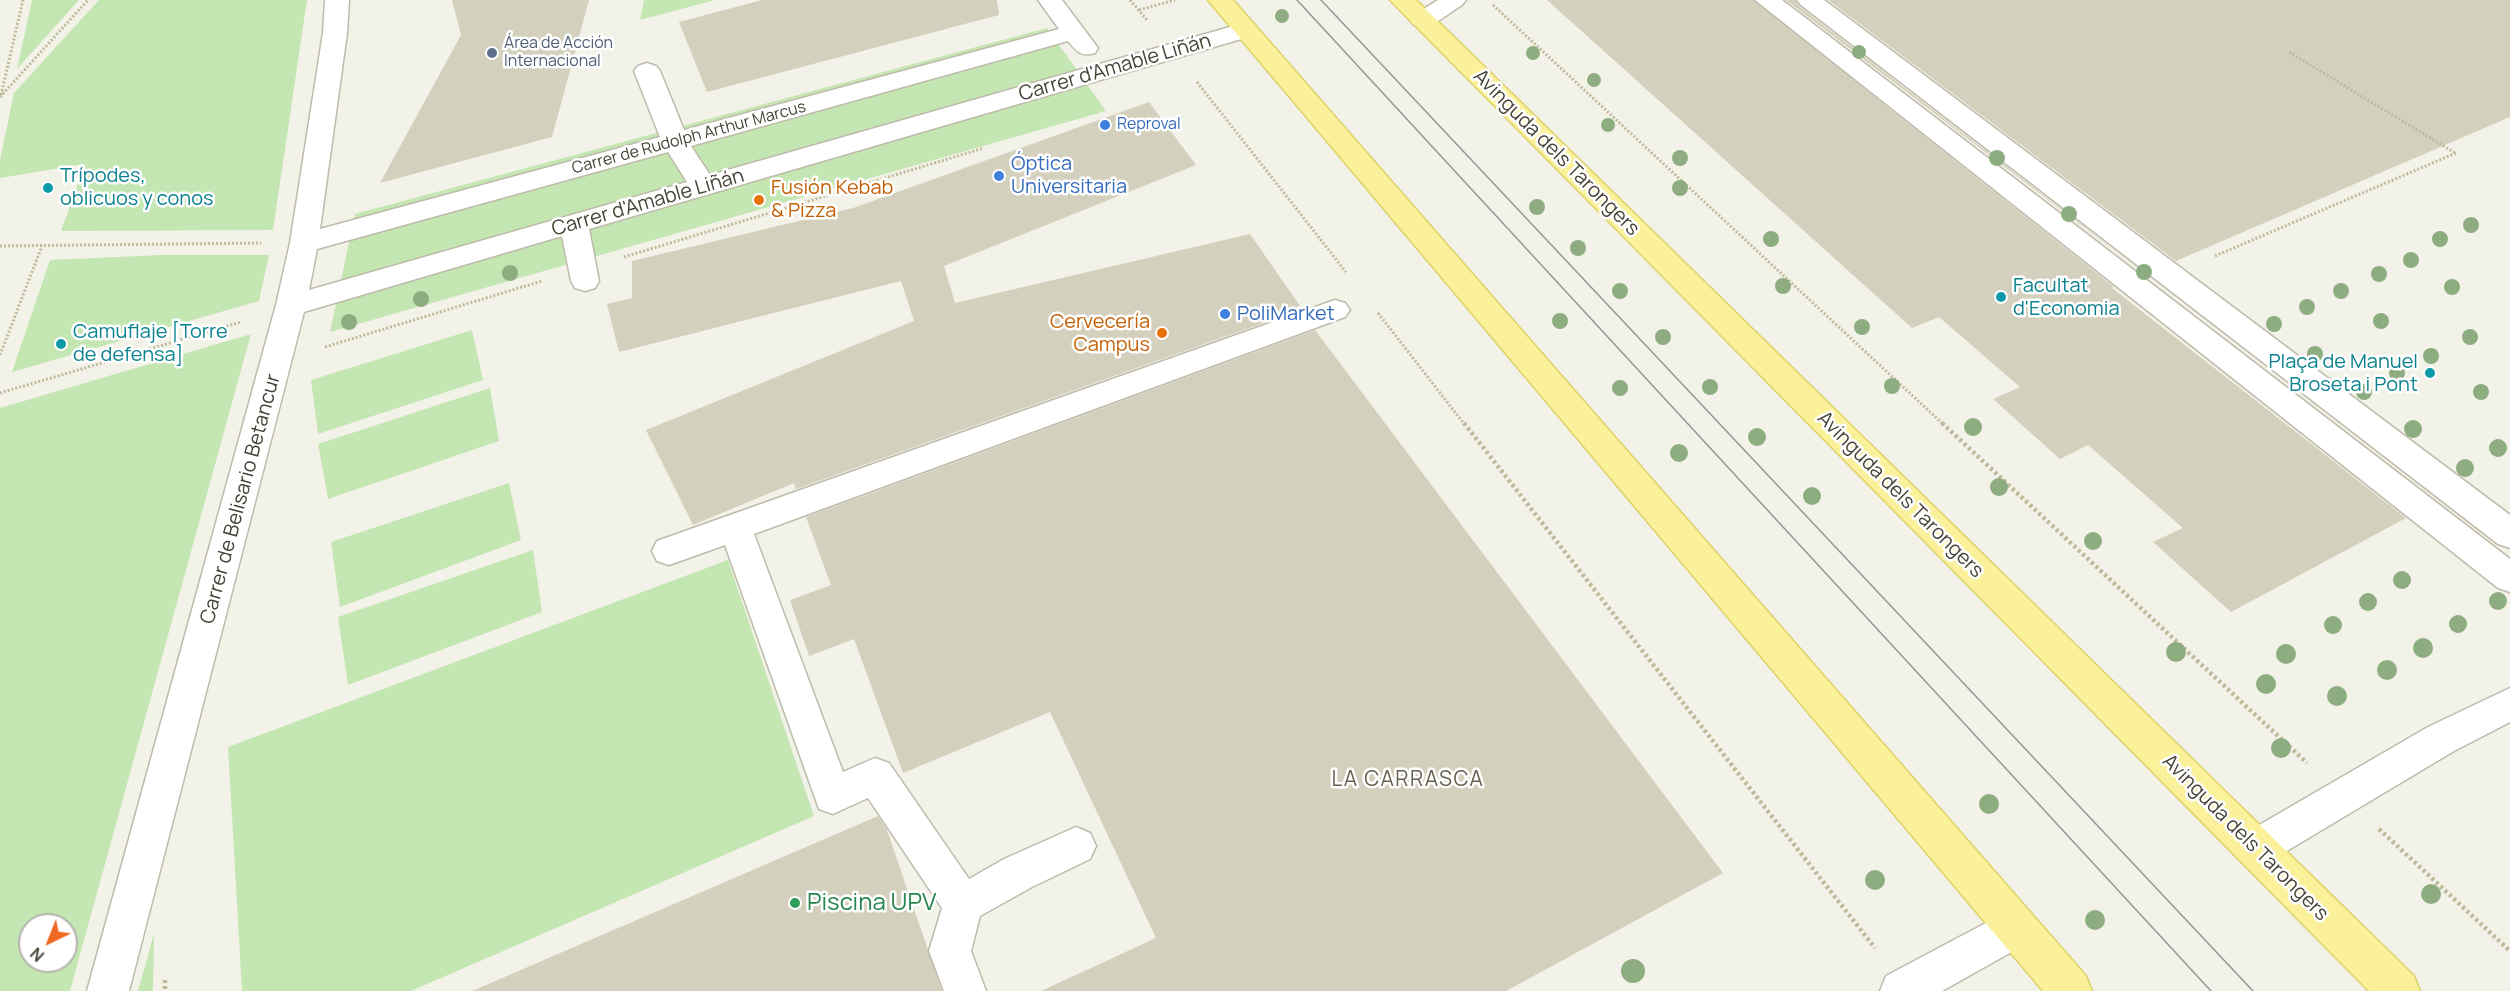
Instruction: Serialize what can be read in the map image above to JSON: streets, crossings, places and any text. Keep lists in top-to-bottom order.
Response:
{
  "streets": {
    "main road": ["Avinguda dels Tarongers"],
    "street": ["Carrer d'Amable Liñán", "Carrer de Rudolph Arthur Marcus", "Carrer de Belisario Betancur"]
  },
  "crossings": [
    ["Carrer d'Amable Liñán", "Carrer de Belisario Betancur"],
    ["Carrer de Rudolph Arthur Marcus", "Carrer de Belisario Betancur"]
  ],
  "districts": ["LA CARRASCA"],
  "places": [
    "Área de Acción Internacional",
    "Reproval",
    "Óptica Universitaria",
    "Trípodes, oblicuos y conos",
    "Fusión Kebab & Pizza",
    "Facultat d'Economia",
    "PoliMarket",
    "Cervecería Campus",
    "Camuflaje [Torre de defensa]",
    "Plaça de Manuel Broseta i Pont",
    "Piscina UPV"
  ],
  "north": "bottom left"
}
